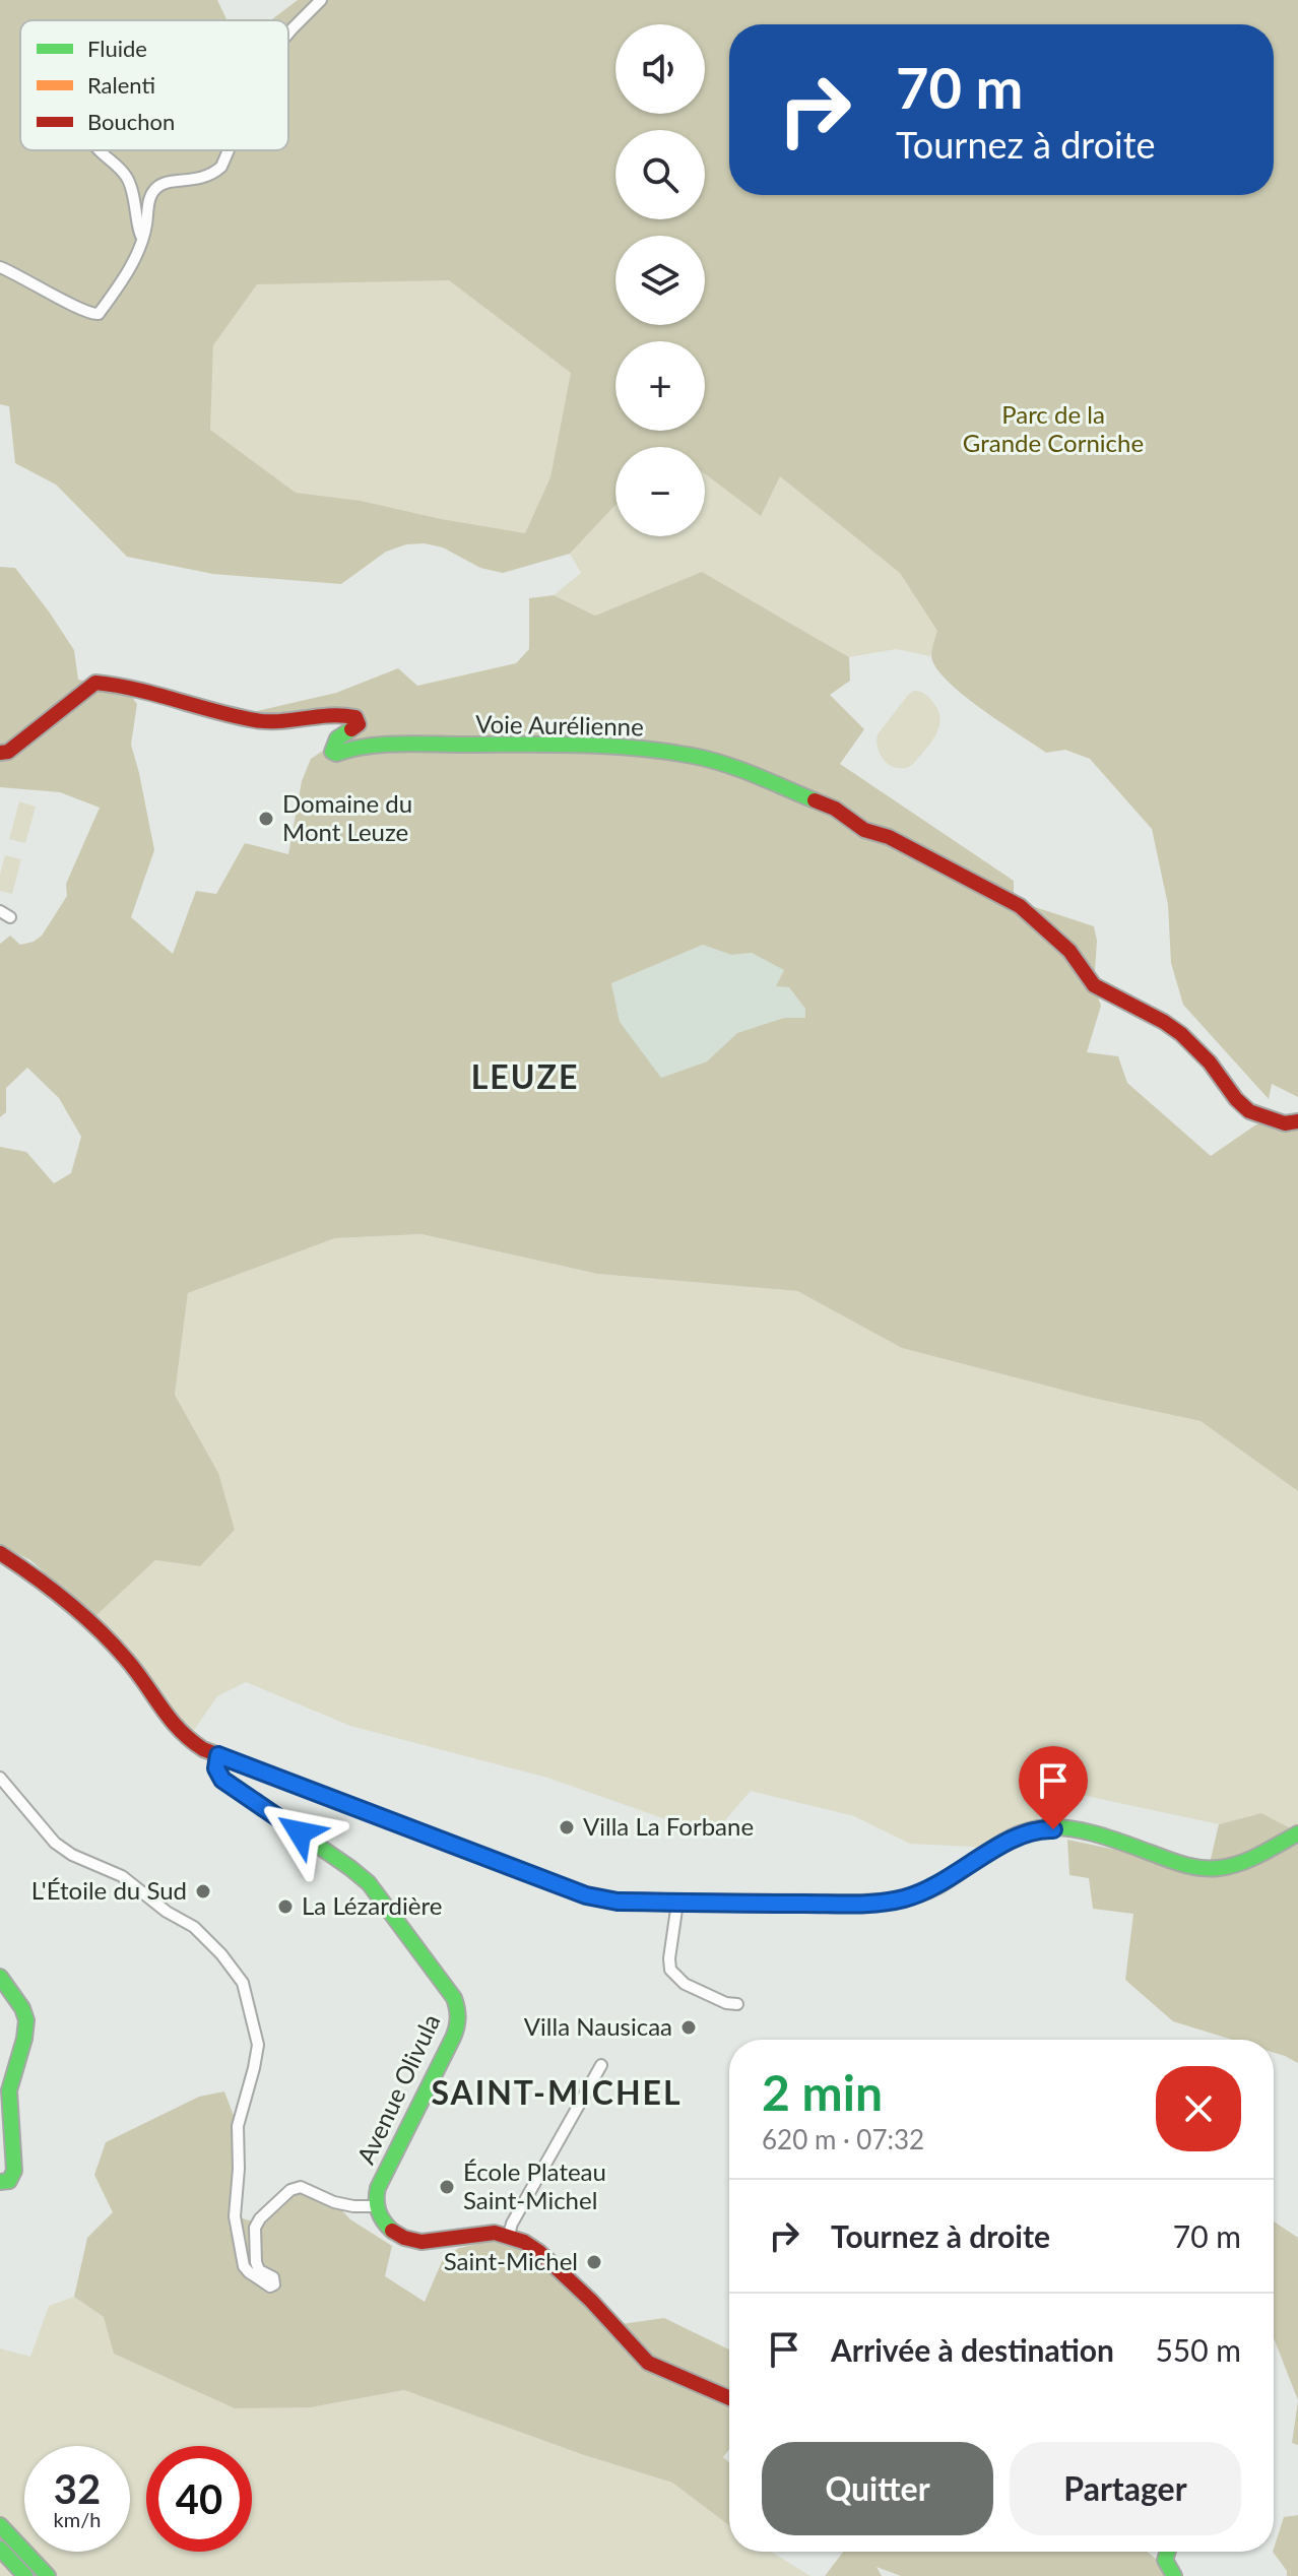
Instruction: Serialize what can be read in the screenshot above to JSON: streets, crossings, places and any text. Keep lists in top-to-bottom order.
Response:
{
  "streets": {
    "street": ["Voie Aurélienne", "Avenue Olivula"]
  },
  "districts": ["LEUZE", "SAINT-MICHEL"],
  "parks": ["Parc de la Grande Corniche"],
  "places": [
    "Domaine du Mont Leuze",
    "Villa La Forbane",
    "L'Étoile du Sud",
    "La Lézardière",
    "Villa Nausicaa",
    "École Plateau Saint-Michel",
    "Saint-Michel"
  ],
  "legend": ["Fluide", "Ralenti", "Bouchon"],
  "page": {
    "map_buttons": ["+", "−"],
    "turn": ["70 m", "Tournez à droite"],
    "heading": ["2 min", "620 m · 07:32"],
    "list": [
      {
        "name": "Tournez à droite",
        "value": "70 m"
      },
      {
        "name": "Arrivée à destination",
        "value": "550 m"
      }
    ],
    "buttons": ["Quitter", "Partager"],
    "speed": "32 km/h",
    "limit": "40"
  }
}
